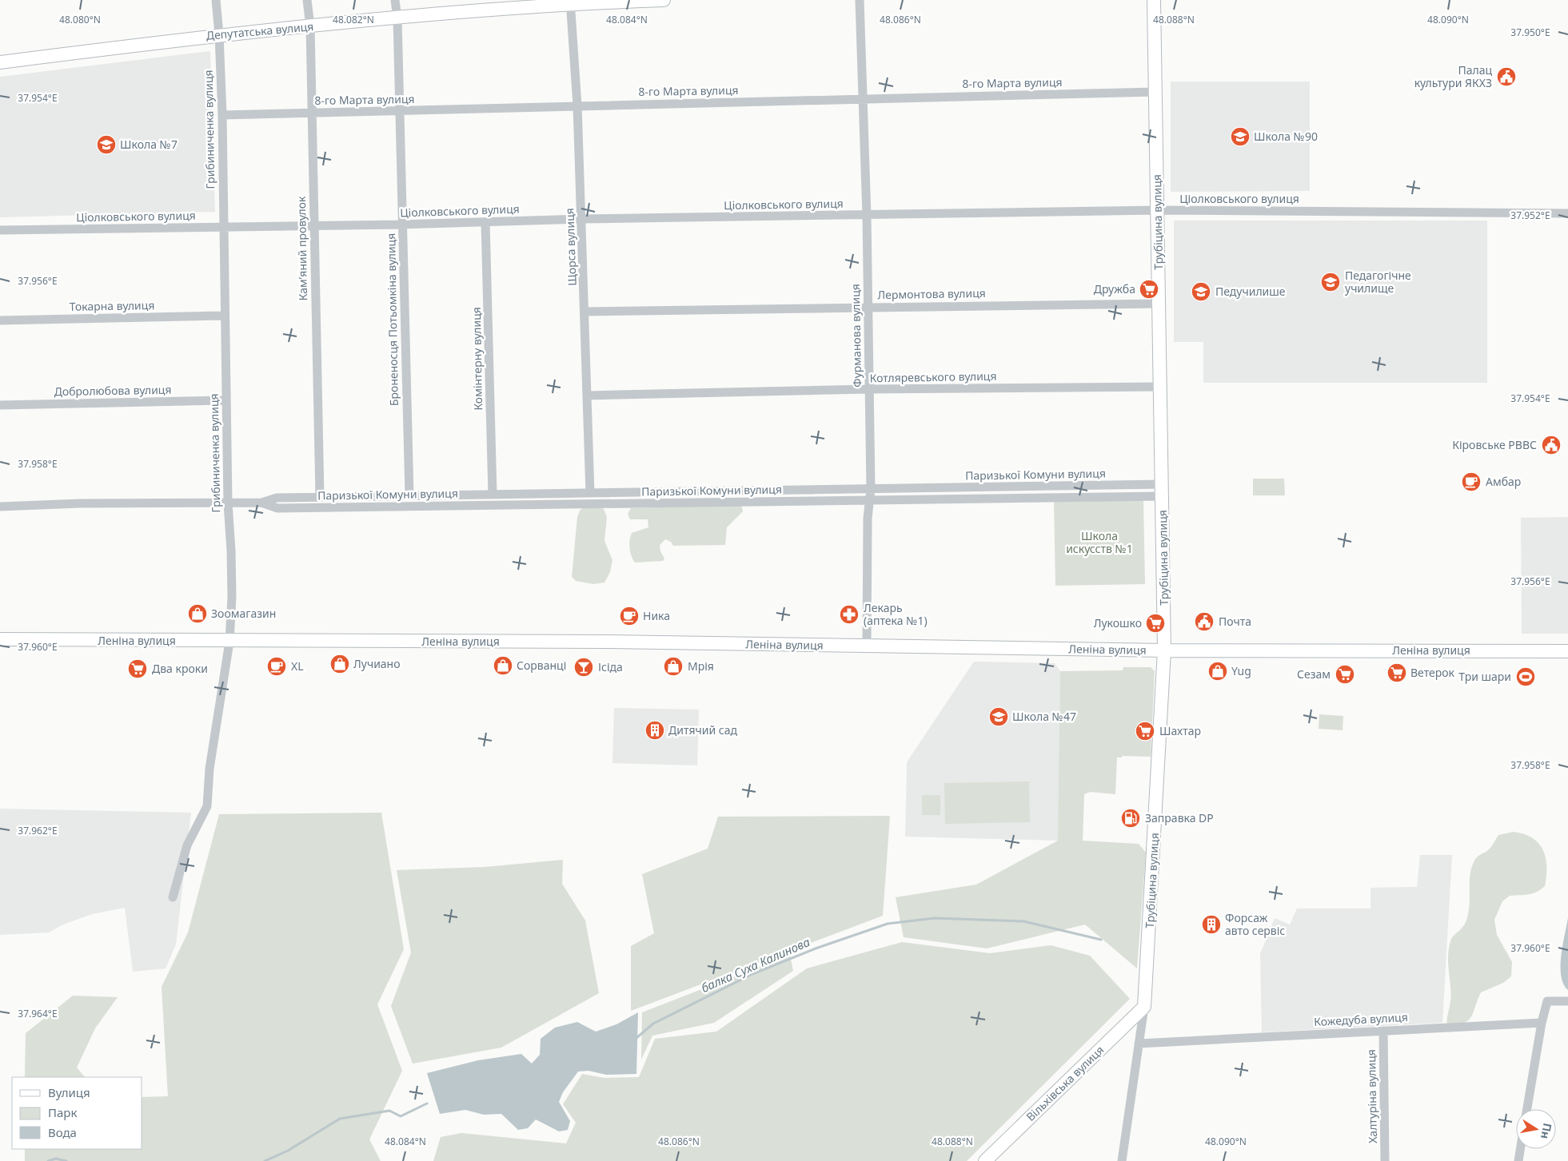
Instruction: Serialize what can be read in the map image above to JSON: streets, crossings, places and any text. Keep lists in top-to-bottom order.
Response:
{
  "streets": {
    "street": [
      "Депутатська вулиця",
      "8-го Марта вулиця",
      "Грибиниченка вулиця",
      "Ціолковського вулиця",
      "Трубіцина вулиця",
      "Щорса вулиця",
      "Кам’яний провулок",
      "Лермонтова вулиця",
      "Токарна вулиця",
      "Броненосця Потьомкіна вулиця",
      "Фурманова вулиця",
      "Комінтерну вулиця",
      "Котляревського вулиця",
      "Добролюбова вулиця",
      "Паризької Комуни вулиця",
      "Леніна вулиця",
      "Кожедуба вулиця",
      "Вільхівська вулиця",
      "Халтуріна вулиця"
    ]
  },
  "crossings": [
    ["Депутатська вулиця", "Грибиниченка вулиця"],
    ["Депутатська вулиця", "Щорса вулиця"],
    ["Депутатська вулиця", "Кам’яний провулок"],
    ["Депутатська вулиця", "Броненосця Потьомкіна вулиця"],
    ["8-го Марта вулиця", "Грибиниченка вулиця"],
    ["8-го Марта вулиця", "Трубіцина вулиця"],
    ["8-го Марта вулиця", "Щорса вулиця"],
    ["8-го Марта вулиця", "Кам’яний провулок"],
    ["8-го Марта вулиця", "Броненосця Потьомкіна вулиця"],
    ["8-го Марта вулиця", "Фурманова вулиця"],
    ["Грибиниченка вулиця", "Ціолковського вулиця"],
    ["Грибиниченка вулиця", "Токарна вулиця"],
    ["Грибиниченка вулиця", "Добролюбова вулиця"],
    ["Грибиниченка вулиця", "Паризької Комуни вулиця"],
    ["Грибиниченка вулиця", "Леніна вулиця"],
    ["Ціолковського вулиця", "Трубіцина вулиця"],
    ["Ціолковського вулиця", "Щорса вулиця"],
    ["Ціолковського вулиця", "Кам’яний провулок"],
    ["Ціолковського вулиця", "Броненосця Потьомкіна вулиця"],
    ["Ціолковського вулиця", "Фурманова вулиця"],
    ["Ціолковського вулиця", "Комінтерну вулиця"],
    ["Трубіцина вулиця", "Лермонтова вулиця"],
    ["Трубіцина вулиця", "Котляревського вулиця"],
    ["Трубіцина вулиця", "Паризької Комуни вулиця"],
    ["Трубіцина вулиця", "Леніна вулиця"],
    ["Трубіцина вулиця", "Кожедуба вулиця"],
    ["Трубіцина вулиця", "Вільхівська вулиця"],
    ["Щорса вулиця", "Лермонтова вулиця"],
    ["Щорса вулиця", "Котляревського вулиця"],
    ["Щорса вулиця", "Паризької Комуни вулиця"],
    ["Кам’яний провулок", "Паризької Комуни вулиця"],
    ["Лермонтова вулиця", "Фурманова вулиця"],
    ["Броненосця Потьомкіна вулиця", "Паризької Комуни вулиця"],
    ["Фурманова вулиця", "Котляревського вулиця"],
    ["Фурманова вулиця", "Паризької Комуни вулиця"],
    ["Фурманова вулиця", "Леніна вулиця"],
    ["Комінтерну вулиця", "Паризької Комуни вулиця"],
    ["Кожедуба вулиця", "Халтуріна вулиця"]
  ],
  "water": ["балка Суха Калинова"],
  "parks": ["Школа искусств №1"],
  "places": {
    "public building": ["Палац культури ЯКХЗ", "Кіровське РВВС", "Почта"],
    "school or university": [
      "Школа №90",
      "Школа №7",
      "Педагогічне училище",
      "Педучилише",
      "Школа №47"
    ],
    "supermarket": [
      "Дружба",
      "Лукошко",
      "Два кроки",
      "Ветерок",
      "Сезам",
      "Шахтар"
    ],
    "cafe": ["Амбар", "Ника", "XL"],
    "shop": [
      "Зоомагазин",
      "Лучиано",
      "Сорванці",
      "Мрія",
      "Yug"
    ],
    "pharmacy": ["Лекарь (аптека №1)"],
    "bar": ["Ісіда"],
    "sports": ["Три шари"],
    "building": ["Дитячий сад", "Форсаж авто сервіс"],
    "fuel station": ["Заправка DP"]
  },
  "legend": ["Вулиця", "Парк", "Вода"],
  "north": "right",
  "coordinates": [
    "48.086°N",
    "48.088°N",
    "48.080°N",
    "48.082°N",
    "48.084°N",
    "48.090°N",
    "37.950°E",
    "37.954°E",
    "37.952°E",
    "37.956°E",
    "37.958°E",
    "37.960°E",
    "37.962°E",
    "37.964°E"
  ]
}
